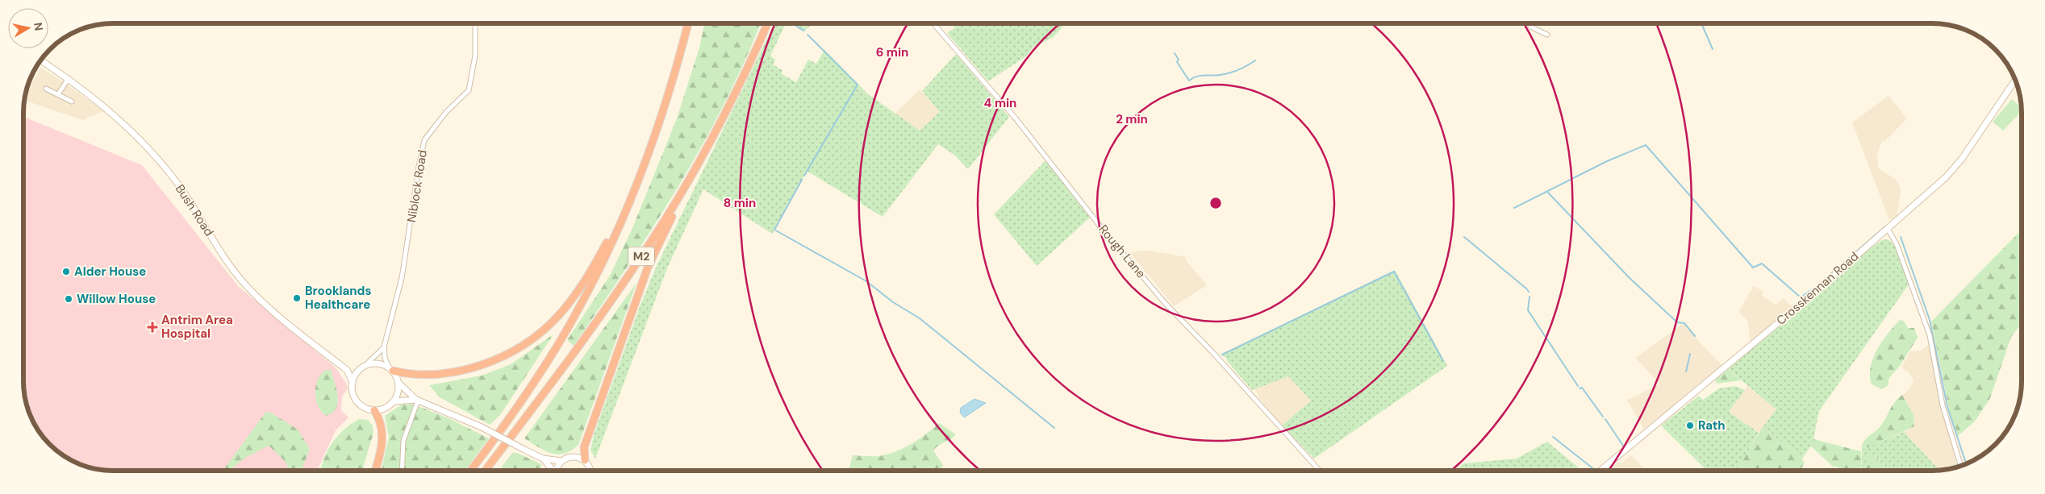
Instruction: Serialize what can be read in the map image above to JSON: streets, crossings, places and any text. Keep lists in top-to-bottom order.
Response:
{
  "streets": {
    "highway": ["M2"],
    "main road": ["Bush Road", "Crosskennan Road"],
    "street": ["Niblock Road", "Rough Lane"]
  },
  "crossings": [
    ["Niblock Road", "Bush Road"]
  ],
  "places": {
    "other": [
      "Alder House",
      "Brooklands Healthcare",
      "Willow House",
      "Rath"
    ],
    "health": ["Antrim Area Hospital"]
  },
  "north": "right",
  "rings": [
    "6 min",
    "4 min",
    "2 min",
    "8 min"
  ]
}
